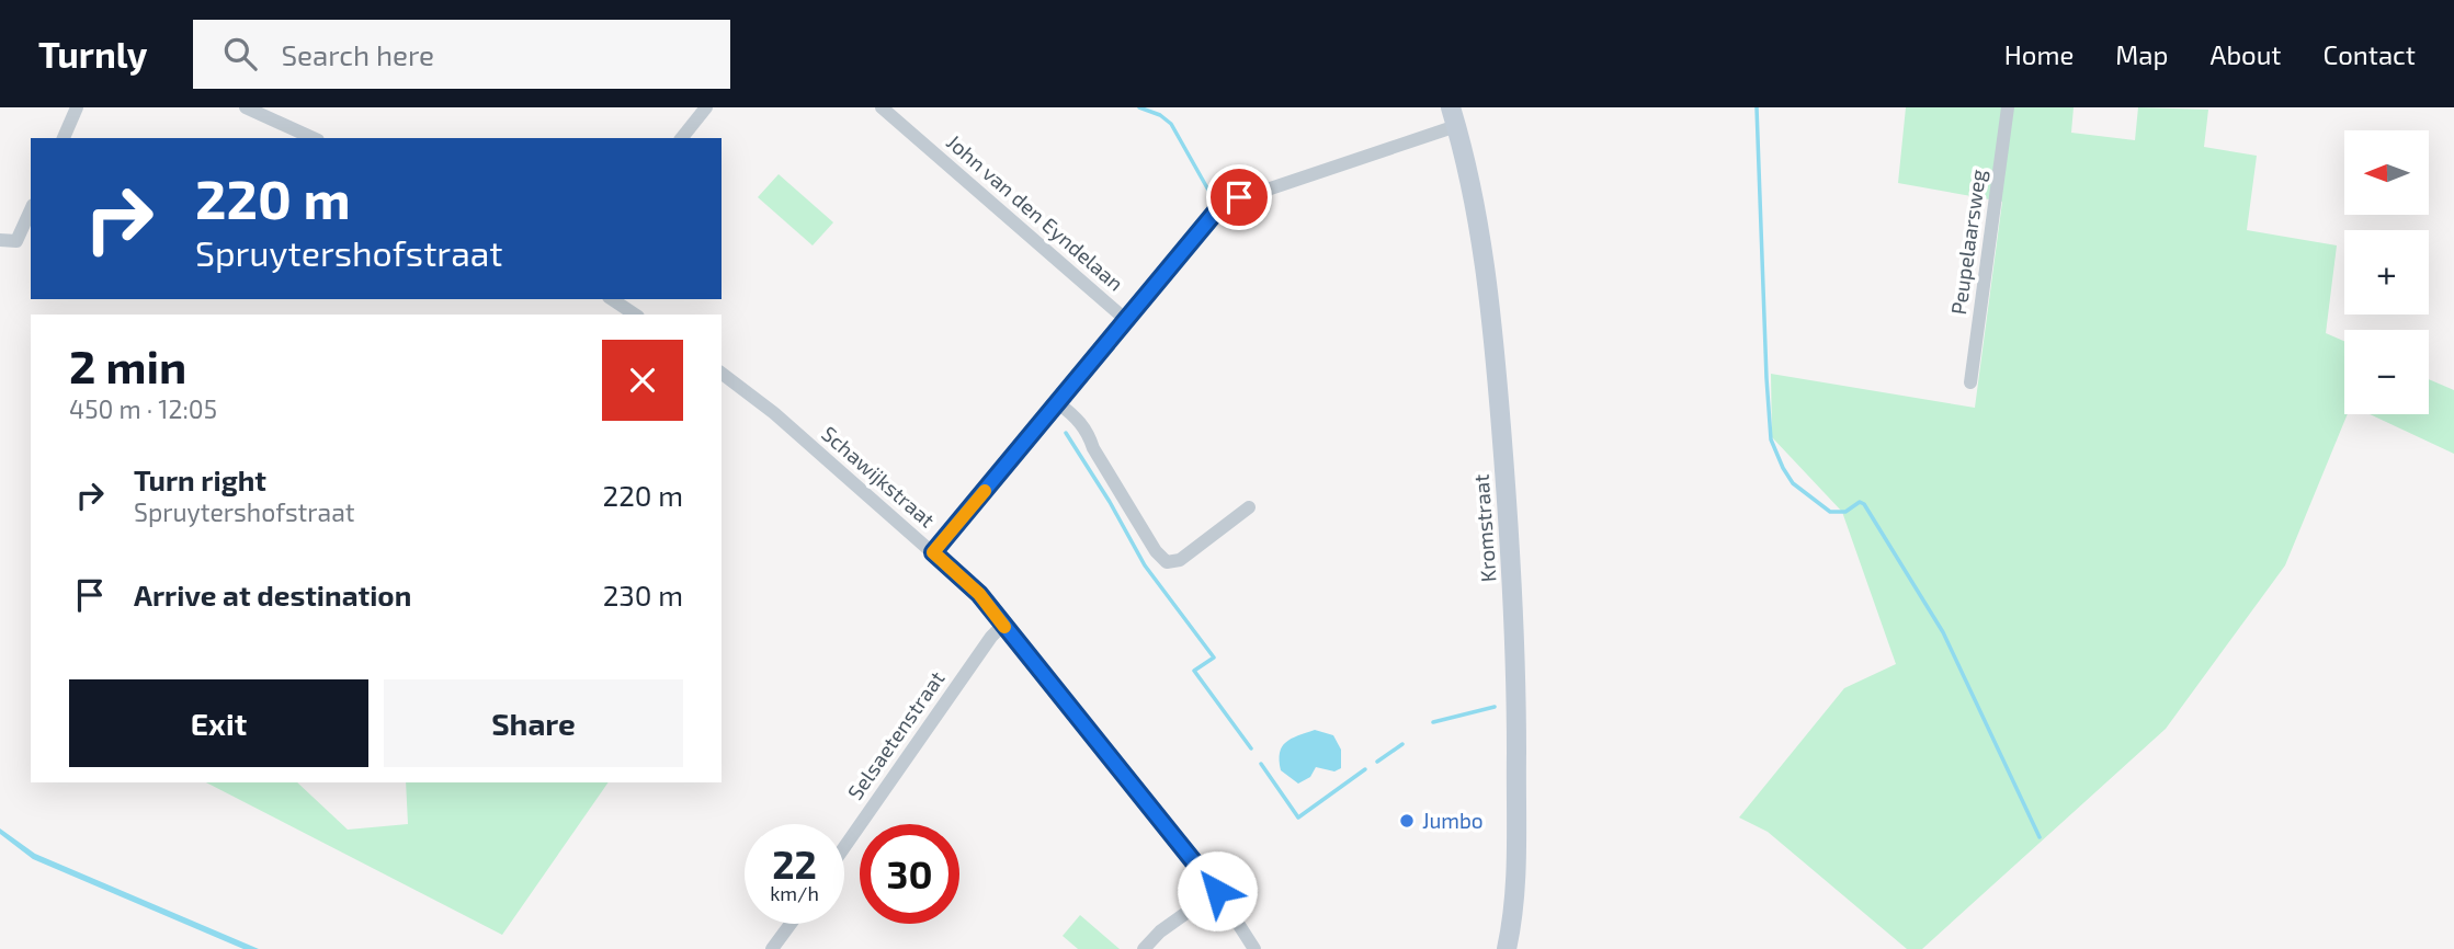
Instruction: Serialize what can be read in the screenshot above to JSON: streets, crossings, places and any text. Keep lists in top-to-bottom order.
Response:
{
  "streets": {
    "main road": ["Kromstraat"],
    "street": [
      "John van den Eyndelaan",
      "Peupelaarsweg",
      "Schawijkstraat",
      "Selsaetenstraat"
    ]
  },
  "crossings": [
    ["Schawijkstraat", "Selsaetenstraat"]
  ],
  "places": ["Jumbo"],
  "north": "left",
  "page": {
    "header": "Turnly",
    "search": "Search here",
    "nav": [
      "Home",
      "Map",
      "About",
      "Contact"
    ],
    "map_buttons": ["+", "−"],
    "turn": ["220 m", "Spruytershofstraat"],
    "heading": ["2 min", "450 m · 12:05"],
    "list": [
      {
        "name": "Turn right",
        "note": "Spruytershofstraat",
        "value": "220 m"
      },
      {
        "name": "Arrive at destination",
        "value": "230 m"
      }
    ],
    "buttons": ["Exit", "Share"],
    "speed": "22 km/h",
    "limit": "30"
  }
}
